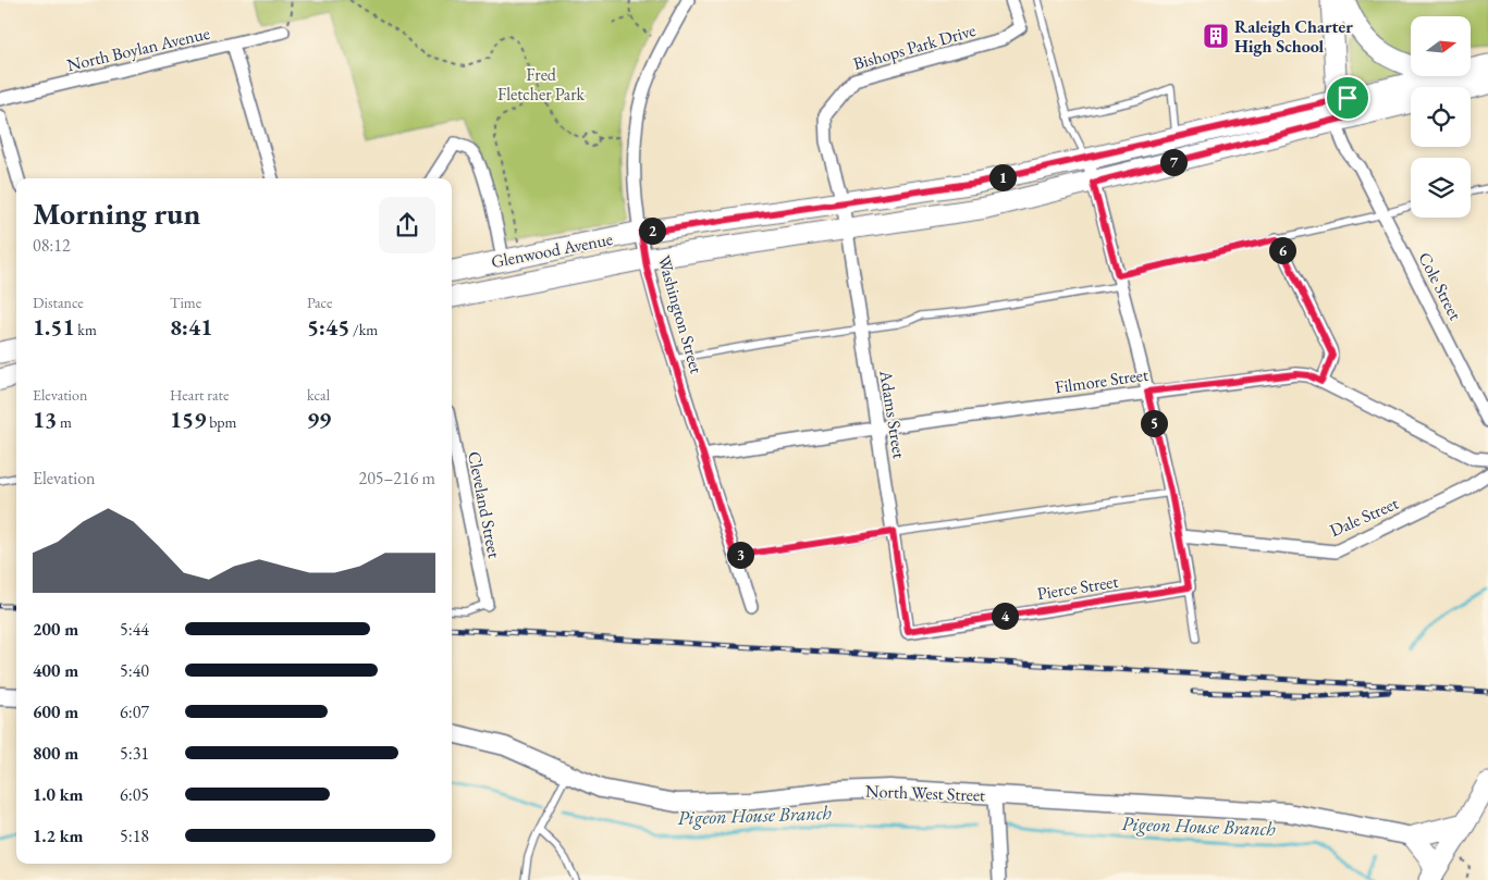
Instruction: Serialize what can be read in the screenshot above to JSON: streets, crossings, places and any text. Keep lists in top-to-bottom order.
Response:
{
  "streets": {
    "main road": ["Glenwood Avenue"],
    "street": [
      "Bishops Park Drive",
      "North Boylan Avenue",
      "Cole Street",
      "Washington Street",
      "Filmore Street",
      "Adams Street",
      "Cleveland Street",
      "Dale Street",
      "Pierce Street",
      "North West Street"
    ]
  },
  "crossings": [
    ["Bishops Park Drive", "Glenwood Avenue"],
    ["Bishops Park Drive", "Adams Street"],
    ["Glenwood Avenue", "Cole Street"],
    ["Glenwood Avenue", "Washington Street"],
    ["Glenwood Avenue", "Adams Street"],
    ["Washington Street", "Filmore Street"],
    ["Filmore Street", "Adams Street"],
    ["Adams Street", "Pierce Street"]
  ],
  "water": ["Pigeon House Branch"],
  "parks": ["Fred Fletcher Park"],
  "places": {
    "building": ["Raleigh Charter High School"]
  },
  "north": "right",
  "page": {
    "pins": [
      "7",
      "1",
      "2",
      "6",
      "5",
      "3",
      "4"
    ],
    "heading": ["Morning run", "08:12"],
    "stats": [
      ["Distance", "1.51 km"],
      ["Time", "8:41"],
      ["Pace", "5:45 /km"],
      ["Elevation", "13 m"],
      ["Heart rate", "159 bpm"],
      ["kcal", "99"]
    ],
    "chart": ["Elevation", "205–216 m"],
    "list": [
      {
        "name": "200 m",
        "note": "5:44"
      },
      {
        "name": "400 m",
        "note": "5:40"
      },
      {
        "name": "600 m",
        "note": "6:07"
      },
      {
        "name": "800 m",
        "note": "5:31"
      },
      {
        "name": "1.0 km",
        "note": "6:05"
      },
      {
        "name": "1.2 km",
        "note": "5:18"
      }
    ]
  }
}
